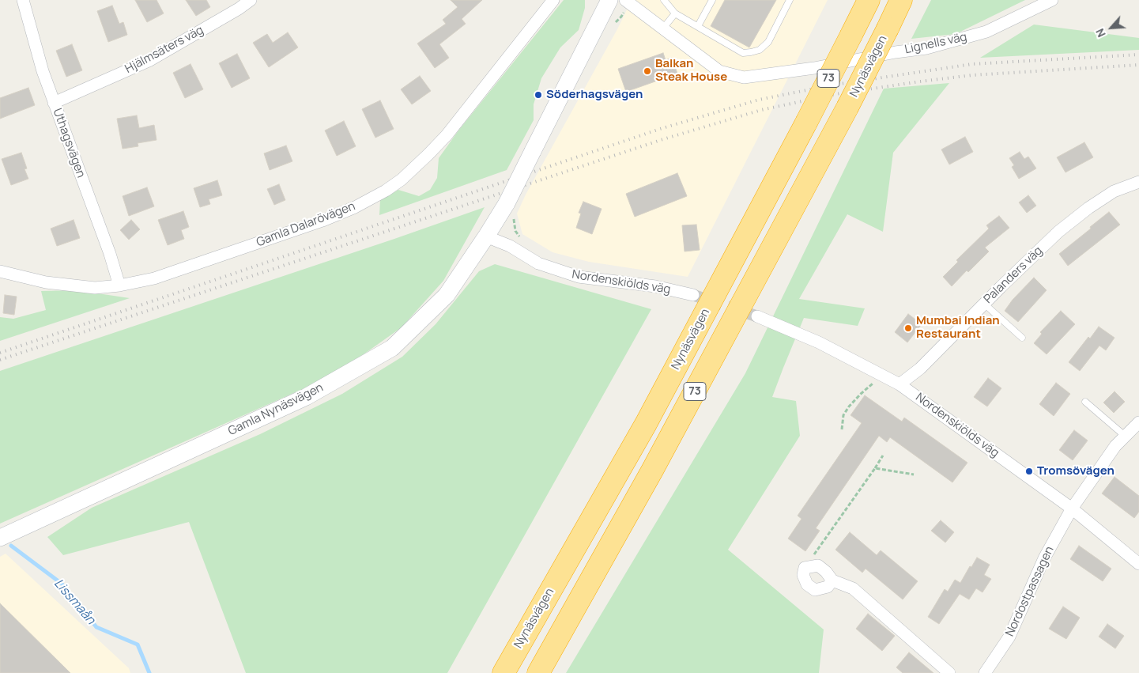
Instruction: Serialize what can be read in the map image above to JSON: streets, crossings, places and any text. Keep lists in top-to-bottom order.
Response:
{
  "streets": {
    "highway": ["Nynäsvägen", "73"],
    "street": [
      "Lignells väg",
      "Hjälmsäters väg",
      "Uthagsvägen",
      "Gamla Dalarövägen",
      "Palanders väg",
      "Nordenskiölds väg",
      "Gamla Nynäsvägen",
      "Nordostpassagen"
    ]
  },
  "crossings": [
    ["Hjälmsäters väg", "Uthagsvägen"],
    ["Uthagsvägen", "Gamla Dalarövägen"],
    ["Palanders väg", "Nordenskiölds väg"],
    ["Nordenskiölds väg", "Gamla Nynäsvägen"],
    ["Nordenskiölds väg", "Nordostpassagen"]
  ],
  "water": ["Lissmaån"],
  "places": [
    "Balkan Steak House",
    "Söderhagsvägen",
    "Mumbai Indian Restaurant",
    "Tromsövägen"
  ],
  "north": "bottom left"
}
